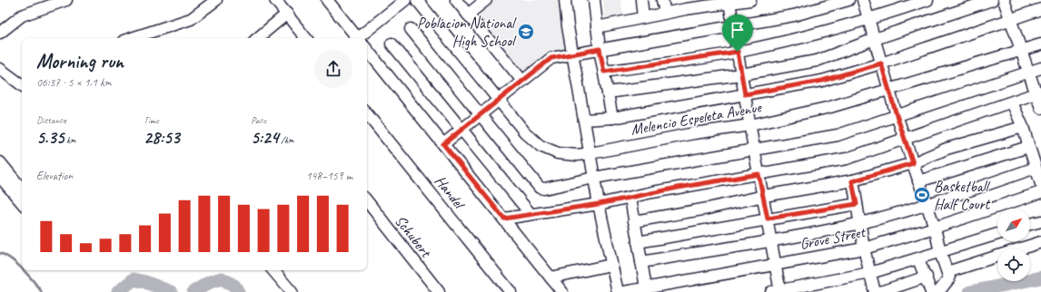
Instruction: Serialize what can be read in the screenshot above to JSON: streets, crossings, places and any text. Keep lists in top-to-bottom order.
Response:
{
  "streets": {
    "street": [
      "Melencio Espeleta Avenue",
      "Handel",
      "Schubert",
      "Grove Street"
    ]
  },
  "places": {
    "school or university": ["Poblacion National High School"],
    "sports": ["Basketball Half Court"]
  },
  "north": "top right",
  "page": {
    "heading": ["Morning run", "06:37 · 5 × 1.1 km"],
    "stats": [
      ["Distance", "5.35 km"],
      ["Time", "28:53"],
      ["Pace", "5:24 /km"]
    ],
    "chart": ["Elevation", "148–159 m"]
  }
}
